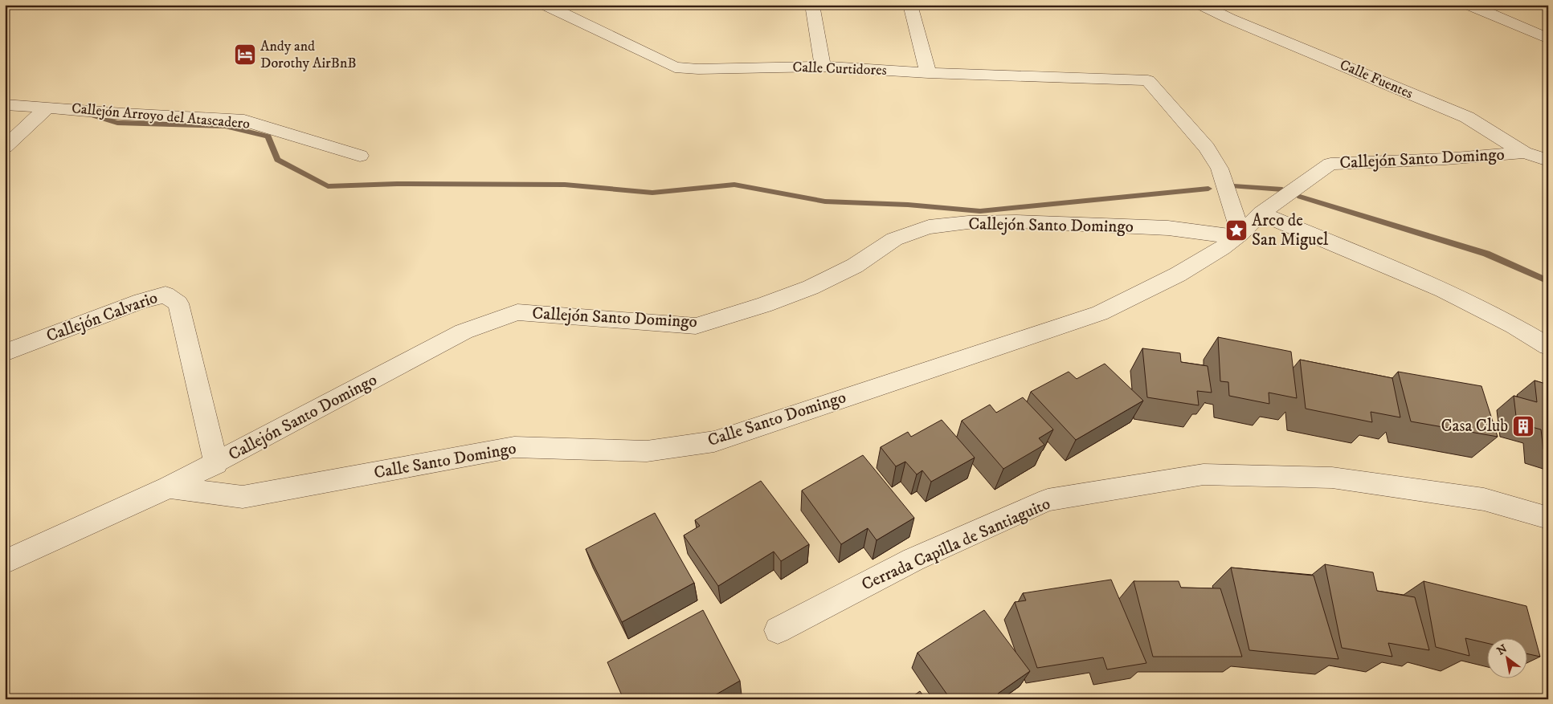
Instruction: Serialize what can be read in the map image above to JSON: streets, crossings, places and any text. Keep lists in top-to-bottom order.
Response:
{
  "streets": {
    "street": [
      "Calle Curtidores",
      "Calle Fuentes",
      "Callejón Arroyo del Atascadero",
      "Callejón Santo Domingo",
      "Callejón Calvario",
      "Calle Santo Domingo",
      "Cerrada Capilla de Santiaguito"
    ]
  },
  "crossings": [
    ["Calle Curtidores", "Callejón Santo Domingo"],
    ["Calle Curtidores", "Calle Santo Domingo"],
    ["Calle Fuentes", "Callejón Santo Domingo"],
    ["Callejón Santo Domingo", "Callejón Calvario"],
    ["Callejón Santo Domingo", "Calle Santo Domingo"]
  ],
  "places": {
    "hotel": ["Andy and Dorothy AirBnB"],
    "place": ["Arco de San Miguel"],
    "building": ["Casa Club"]
  },
  "north": "top left"
}
